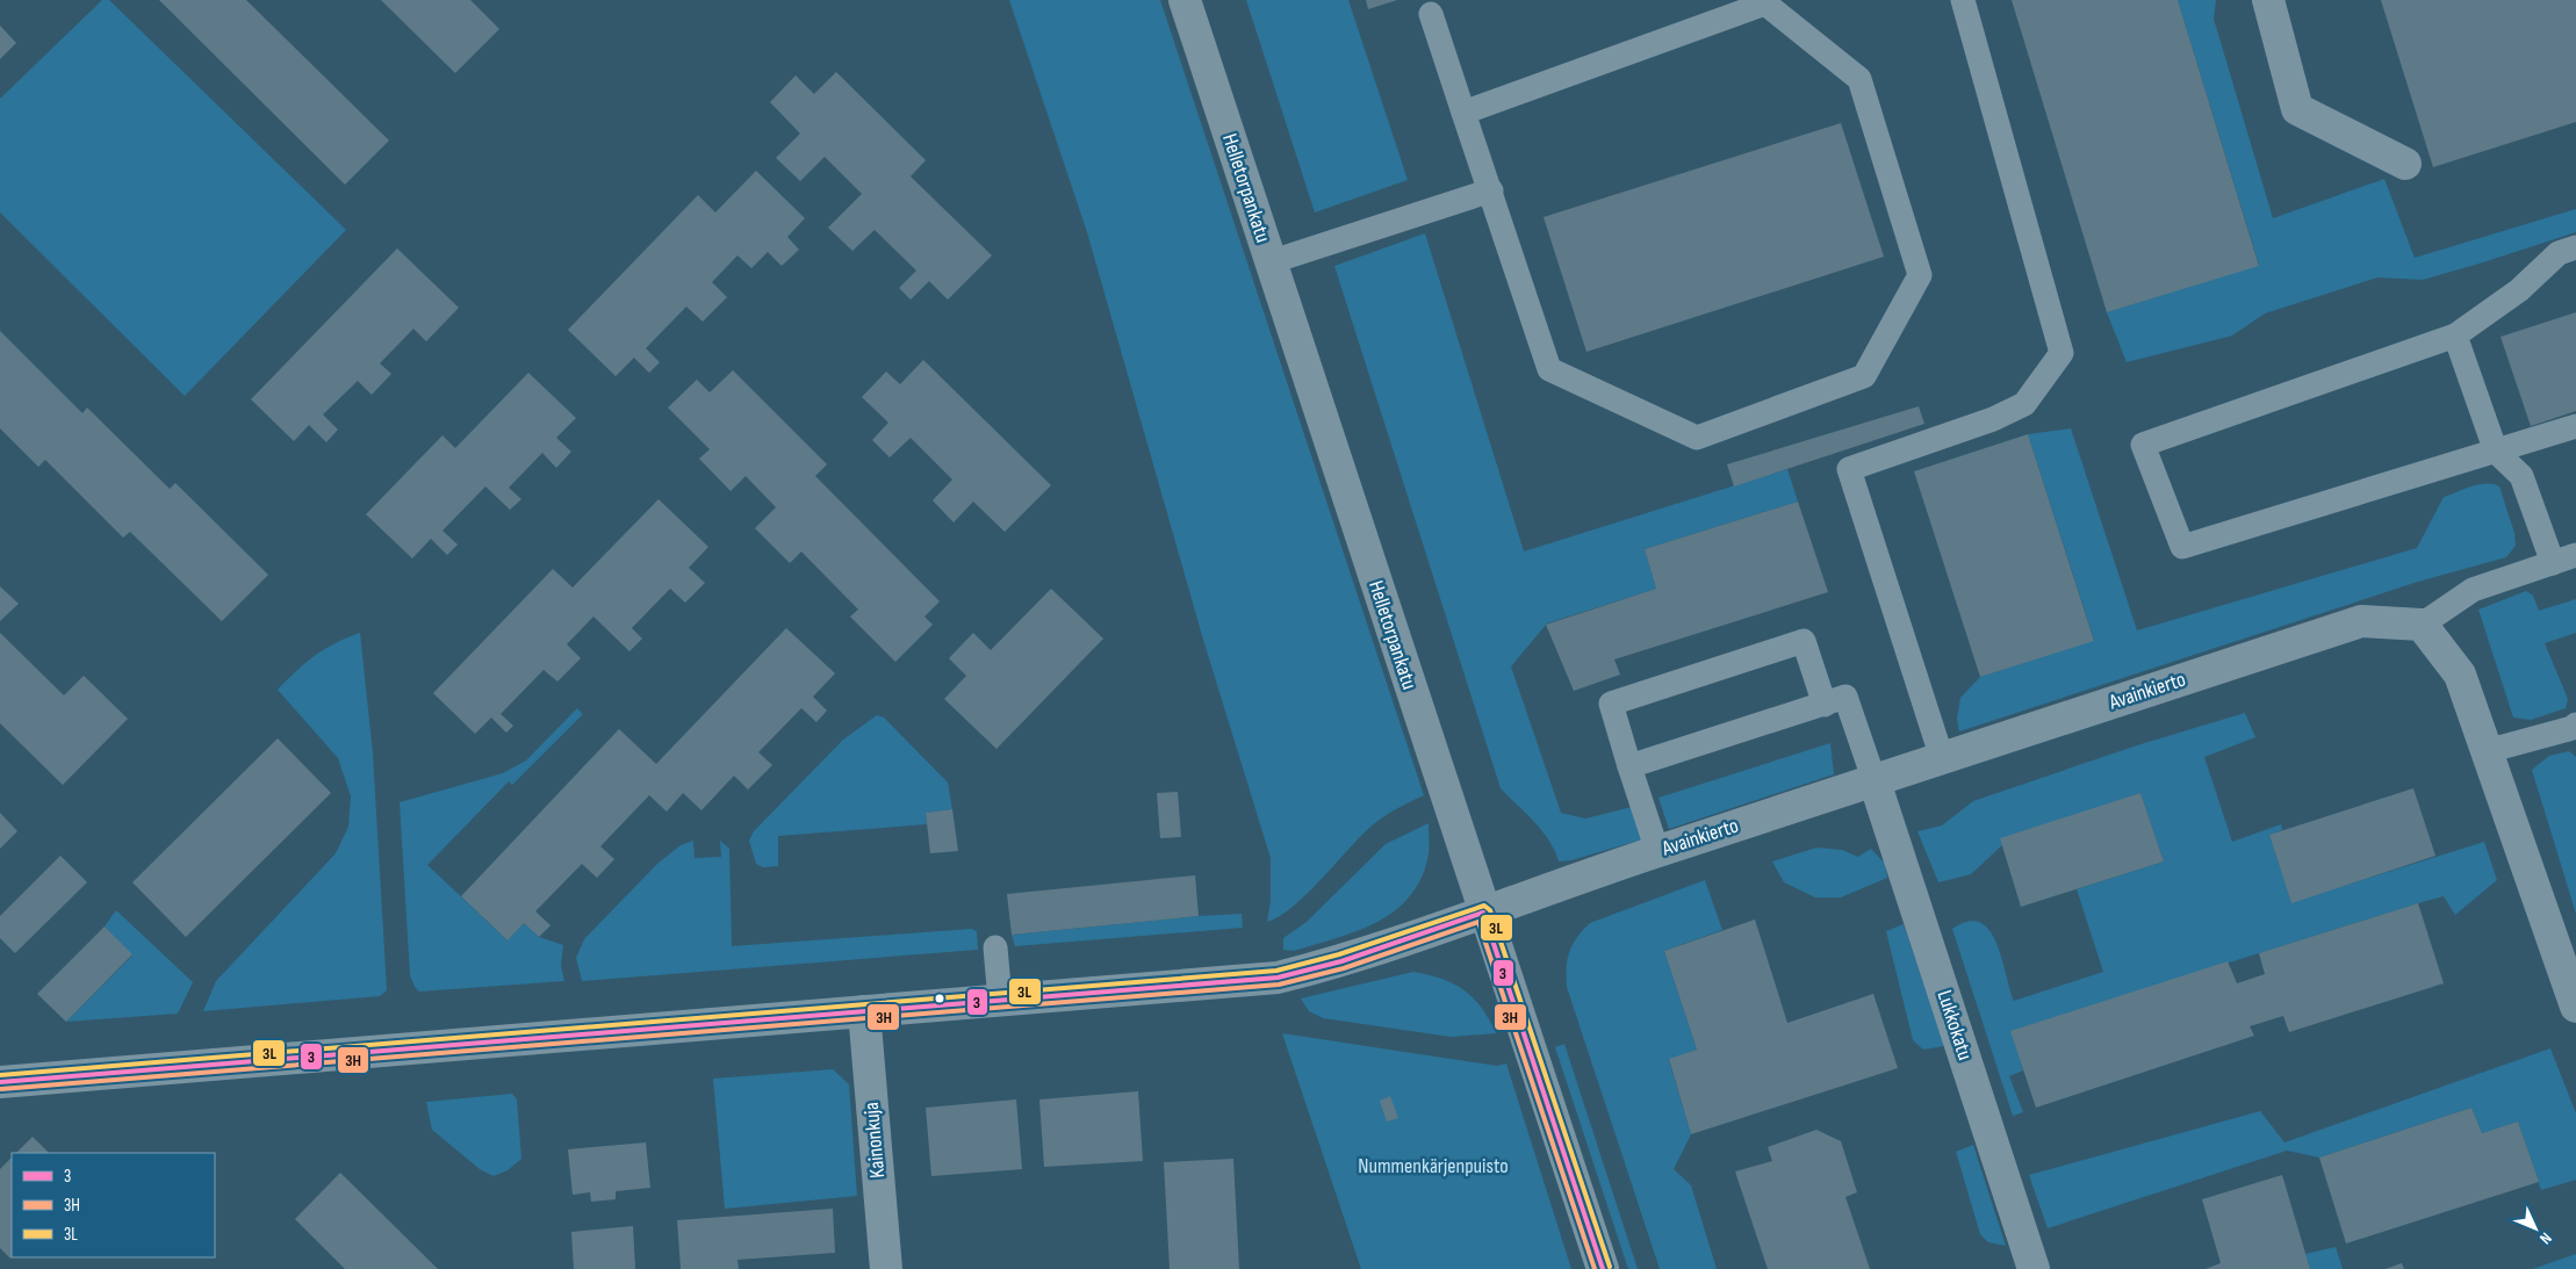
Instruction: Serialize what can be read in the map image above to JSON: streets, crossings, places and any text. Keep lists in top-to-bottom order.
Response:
{
  "streets": {
    "street": [
      "Helletorpankatu",
      "Avainkierto",
      "Lukkokatu",
      "Kainonkuja"
    ]
  },
  "crossings": [
    ["Helletorpankatu", "Avainkierto"],
    ["Avainkierto", "Lukkokatu"],
    ["Avainkierto", "Kainonkuja"]
  ],
  "parks": ["Nummenkärjenpuisto"],
  "lines": ["transit line 3L", "transit line 3", "transit line 3H"],
  "legend": ["3", "3H", "3L"],
  "north": "bottom right"
}
